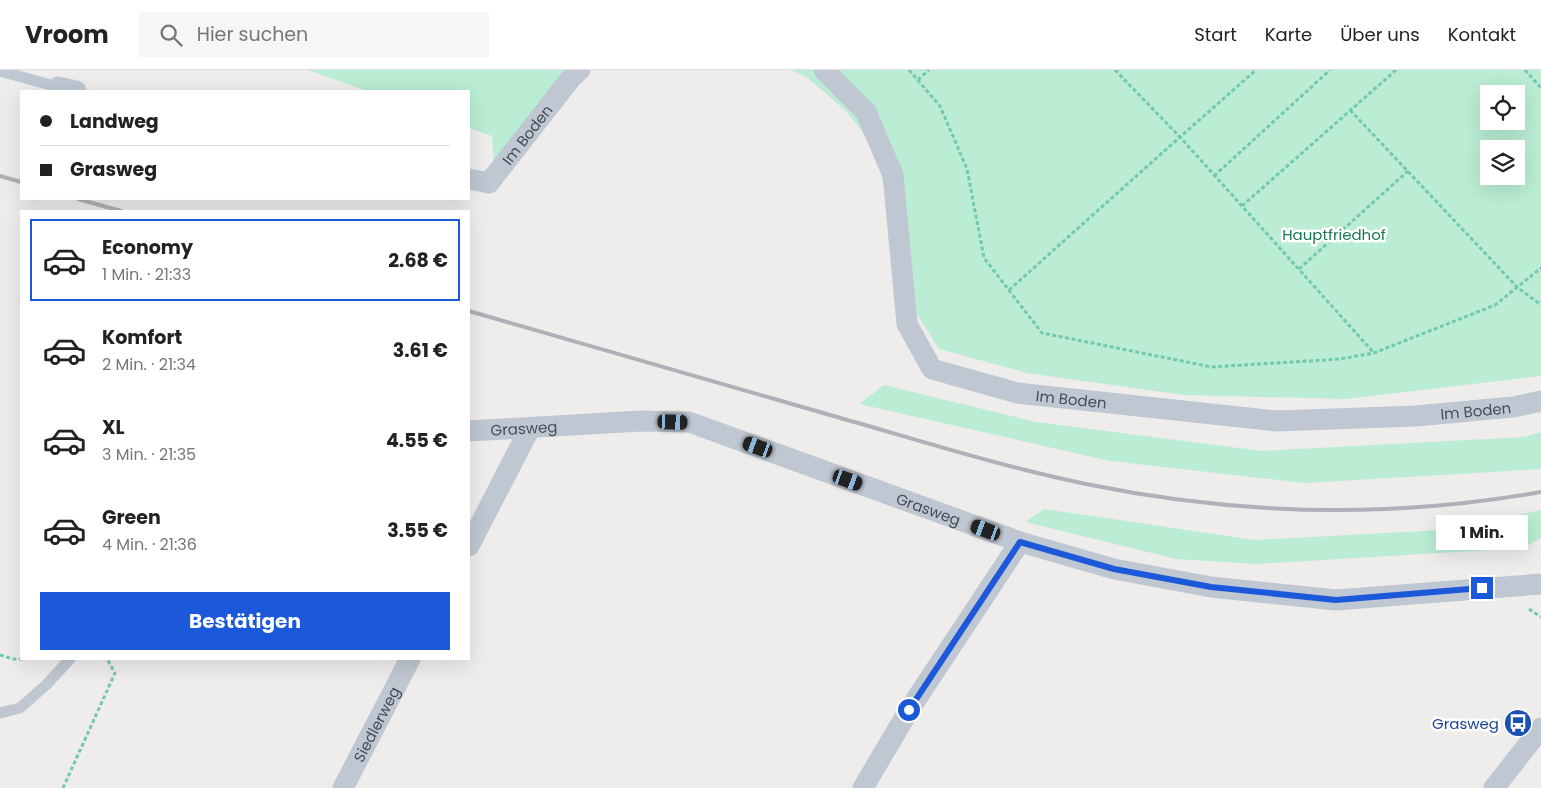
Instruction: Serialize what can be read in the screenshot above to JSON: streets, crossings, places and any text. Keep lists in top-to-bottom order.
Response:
{
  "streets": {
    "street": ["Im Boden", "Grasweg", "Siedlerweg"]
  },
  "parks": ["Hauptfriedhof"],
  "places": {
    "bus stop": ["Grasweg"]
  },
  "page": {
    "header": "Vroom",
    "search": "Hier suchen",
    "nav": [
      "Start",
      "Karte",
      "Über uns",
      "Kontakt"
    ],
    "banner": ["Landweg", "Grasweg"],
    "list": [
      {
        "name": "Economy",
        "note": "1 Min. · 21:33",
        "value": "2.68 €"
      },
      {
        "name": "Komfort",
        "note": "2 Min. · 21:34",
        "value": "3.61 €"
      },
      {
        "name": "XL",
        "note": "3 Min. · 21:35",
        "value": "4.55 €"
      },
      {
        "name": "Green",
        "note": "4 Min. · 21:36",
        "value": "3.55 €"
      }
    ],
    "bubble": "1 Min.",
    "buttons": "Bestätigen"
  }
}
